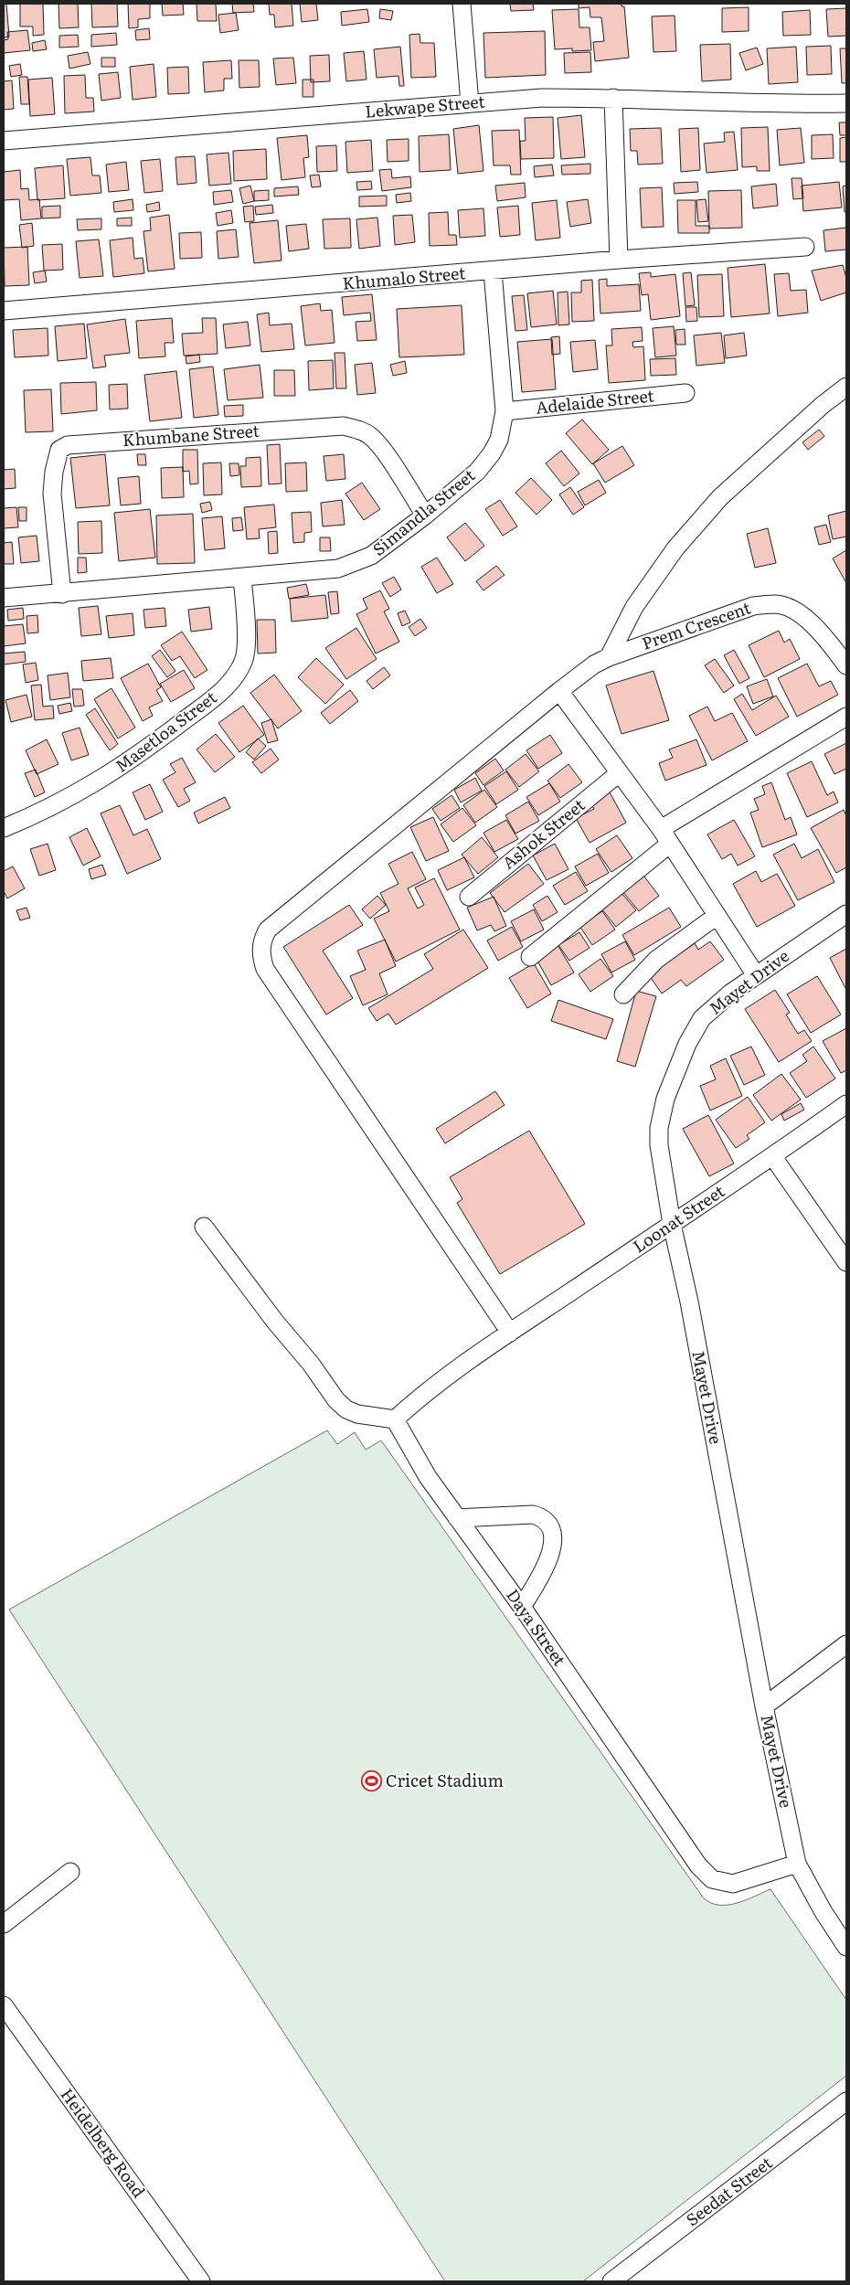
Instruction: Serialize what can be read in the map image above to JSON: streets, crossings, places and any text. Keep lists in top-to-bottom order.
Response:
{
  "streets": {
    "street": [
      "Lekwape Street",
      "Khumalo Street",
      "Adelaide Street",
      "Khumbane Street",
      "Simandla Street",
      "Prem Crescent",
      "Masetloa Street",
      "Ashok Street",
      "Mayet Drive",
      "Loonat Street",
      "Daya Street",
      "Heidelberg Road",
      "Seedat Street"
    ]
  },
  "crossings": [
    ["Khumalo Street", "Simandla Street"],
    ["Adelaide Street", "Simandla Street"],
    ["Khumbane Street", "Simandla Street"],
    ["Simandla Street", "Masetloa Street"],
    ["Prem Crescent", "Loonat Street"],
    ["Mayet Drive", "Loonat Street"],
    ["Mayet Drive", "Daya Street"]
  ],
  "places": {
    "sports": ["Cricet Stadium"]
  }
}
